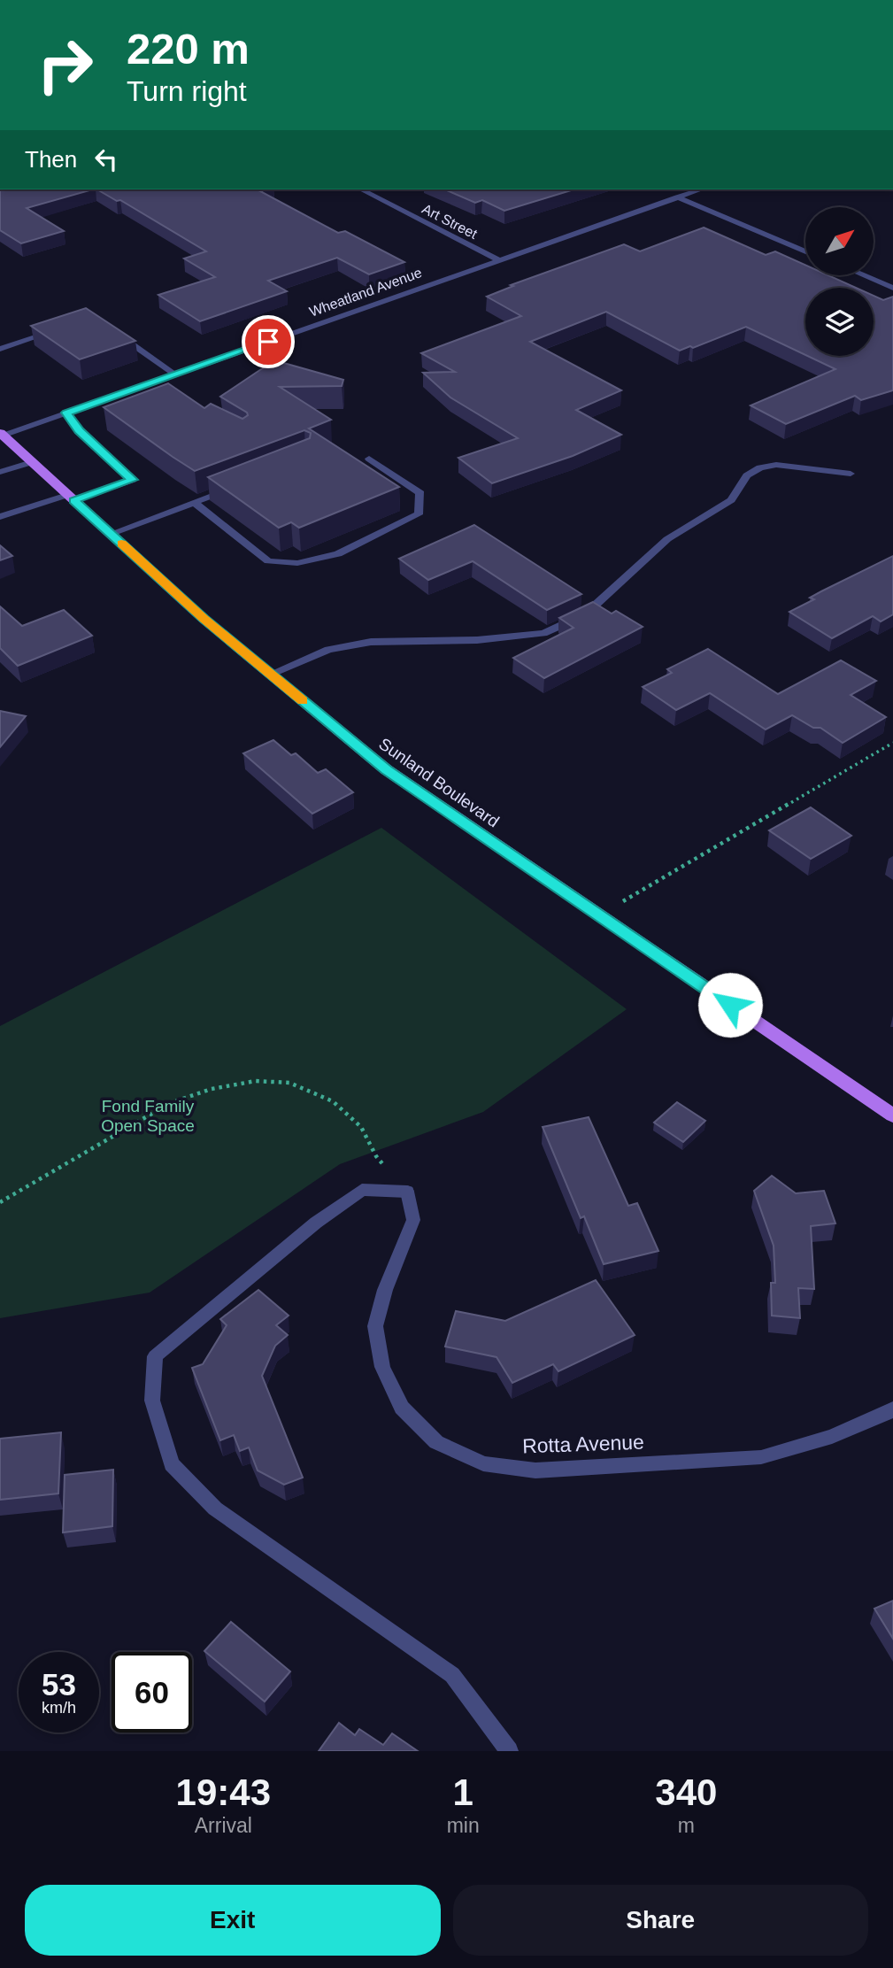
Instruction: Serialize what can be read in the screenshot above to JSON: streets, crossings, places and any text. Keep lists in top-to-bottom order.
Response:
{
  "streets": {
    "main road": ["Sunland Boulevard"],
    "street": ["Art Street", "Wheatland Avenue", "Rotta Avenue"]
  },
  "crossings": [
    ["Art Street", "Wheatland Avenue"],
    ["Wheatland Avenue", "Sunland Boulevard"]
  ],
  "parks": ["Fond Family Open Space"],
  "north": "top right",
  "page": {
    "turn": ["220 m", "Turn right"],
    "then": "Then",
    "speed": "53 km/h",
    "limit": "60",
    "eta": [
      "19:43",
      "Arrival",
      "1",
      "min",
      "340",
      "m"
    ],
    "buttons": ["Exit", "Share"]
  }
}
